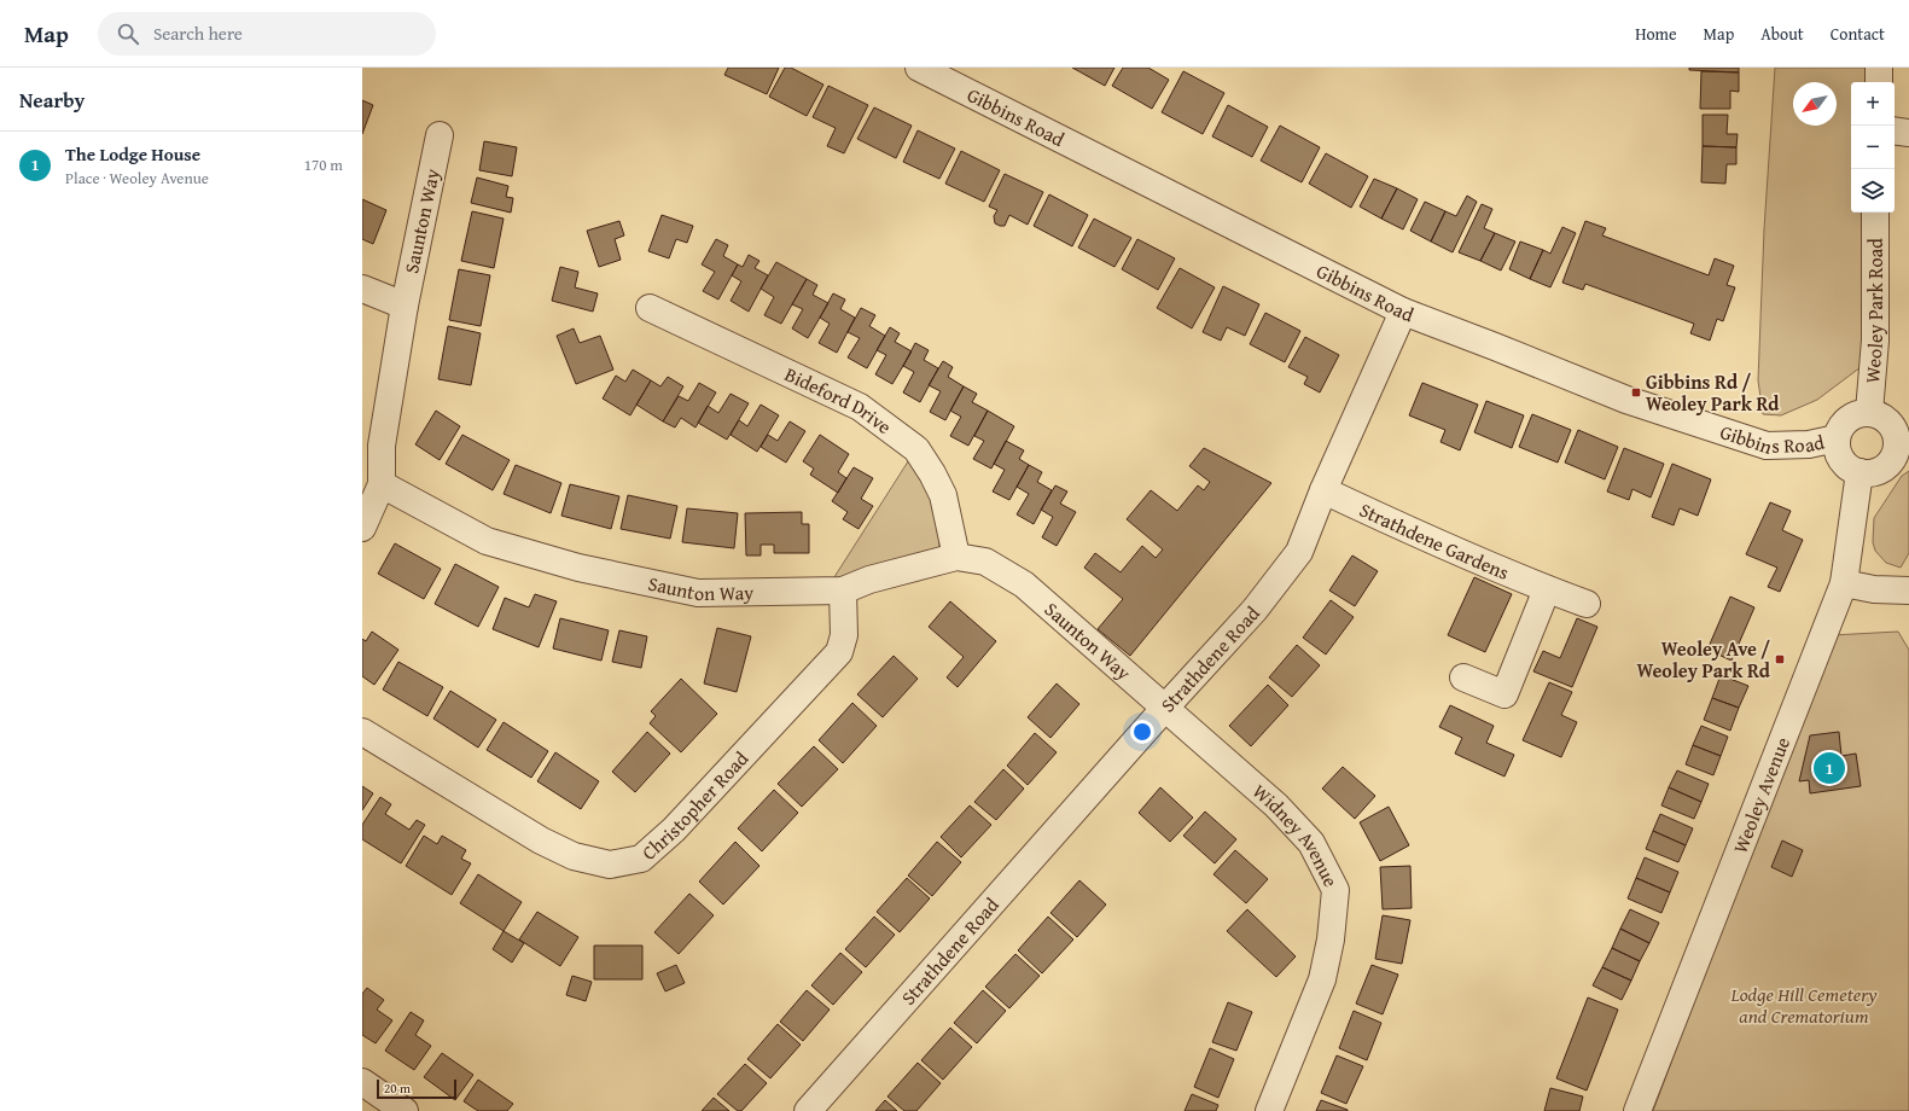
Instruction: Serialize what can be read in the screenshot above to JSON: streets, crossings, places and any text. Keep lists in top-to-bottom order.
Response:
{
  "streets": {
    "street": [
      "Gibbins Road",
      "Saunton Way",
      "Weoley Park Road",
      "Bideford Drive",
      "Strathdene Gardens",
      "Strathdene Road",
      "Weoley Avenue",
      "Christopher Road",
      "Widney Avenue"
    ]
  },
  "crossings": [
    ["Gibbins Road", "Weoley Park Road"],
    ["Gibbins Road", "Strathdene Road"],
    ["Gibbins Road", "Weoley Avenue"],
    ["Saunton Way", "Bideford Drive"],
    ["Saunton Way", "Strathdene Road"],
    ["Saunton Way", "Christopher Road"],
    ["Saunton Way", "Widney Avenue"],
    ["Weoley Park Road", "Weoley Avenue"],
    ["Strathdene Gardens", "Strathdene Road"],
    ["Strathdene Road", "Widney Avenue"]
  ],
  "parks": ["Lodge Hill Cemetery and Crematorium"],
  "places": {
    "transit": ["Gibbins Rd / Weoley Park Rd", "Weoley Ave / Weoley Park Rd"]
  },
  "scale_bar": "20 m",
  "north": "bottom left",
  "page": {
    "header": "Map",
    "search": "Search here",
    "nav": [
      "Home",
      "Map",
      "About",
      "Contact"
    ],
    "heading": "Nearby",
    "map_buttons": ["+", "−"],
    "list": [
      {
        "mark": "1",
        "name": "The Lodge House",
        "note": "Place · Weoley Avenue",
        "value": "170 m"
      }
    ],
    "pins": "1",
    "scale": "20 m"
  }
}
